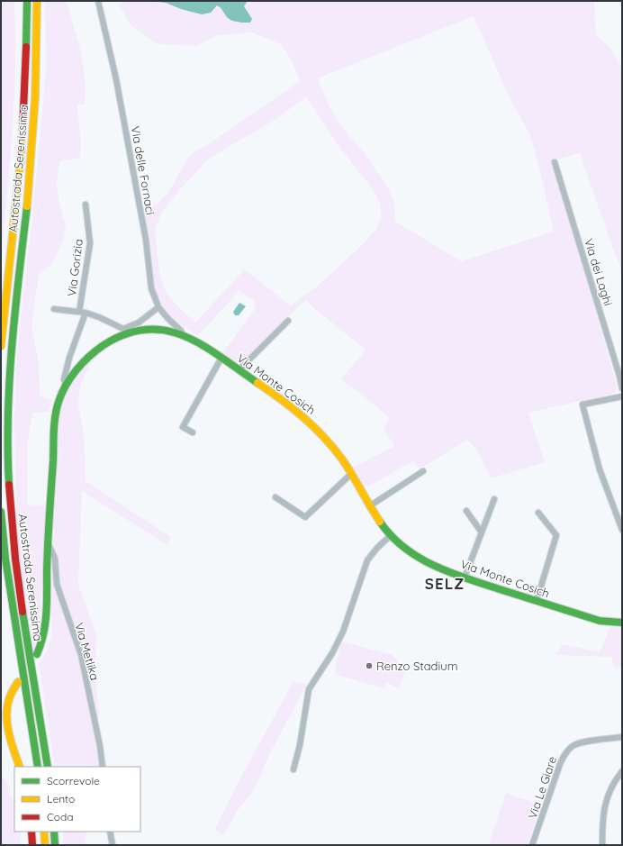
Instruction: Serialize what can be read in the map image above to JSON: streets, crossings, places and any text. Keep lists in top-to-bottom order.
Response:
{
  "streets": {
    "main road": ["Autostrada Serenissima", "Via Monte Cosich"],
    "street": [
      "Via delle Fornaci",
      "Via Gorizia",
      "Via dei Laghi",
      "Via Metlika",
      "Via Le Giare"
    ]
  },
  "crossings": [
    ["Via delle Fornaci", "Via Gorizia"],
    ["Via delle Fornaci", "Via Monte Cosich"],
    ["Via Monte Cosich", "Via Metlika"]
  ],
  "districts": ["SELZ"],
  "places": ["Renzo Stadium"],
  "legend": ["Scorrevole", "Lento", "Coda"]
}
